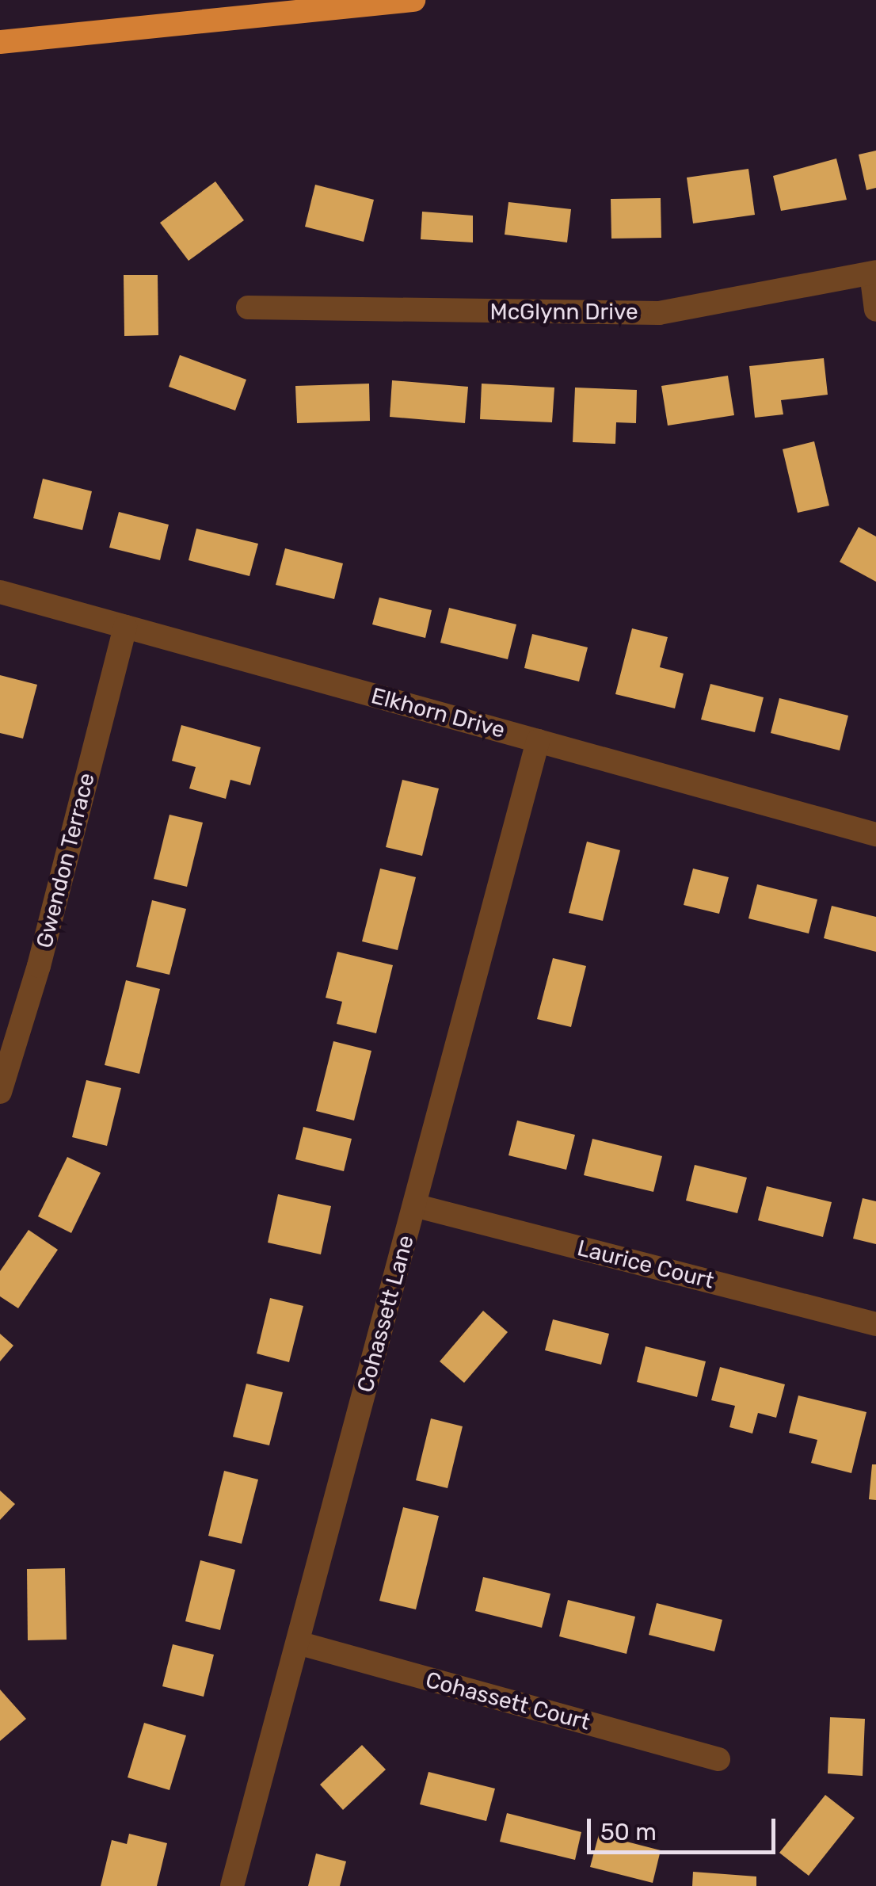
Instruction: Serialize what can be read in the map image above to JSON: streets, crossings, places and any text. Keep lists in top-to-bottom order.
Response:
{
  "streets": {
    "street": [
      "McGlynn Drive",
      "Elkhorn Drive",
      "Gwendon Terrace",
      "Laurice Court",
      "Cohassett Lane",
      "Cohassett Court"
    ]
  },
  "crossings": [
    ["Elkhorn Drive", "Gwendon Terrace"],
    ["Elkhorn Drive", "Cohassett Lane"],
    ["Laurice Court", "Cohassett Lane"],
    ["Cohassett Lane", "Cohassett Court"]
  ],
  "scale_bar": "50 m"
}
